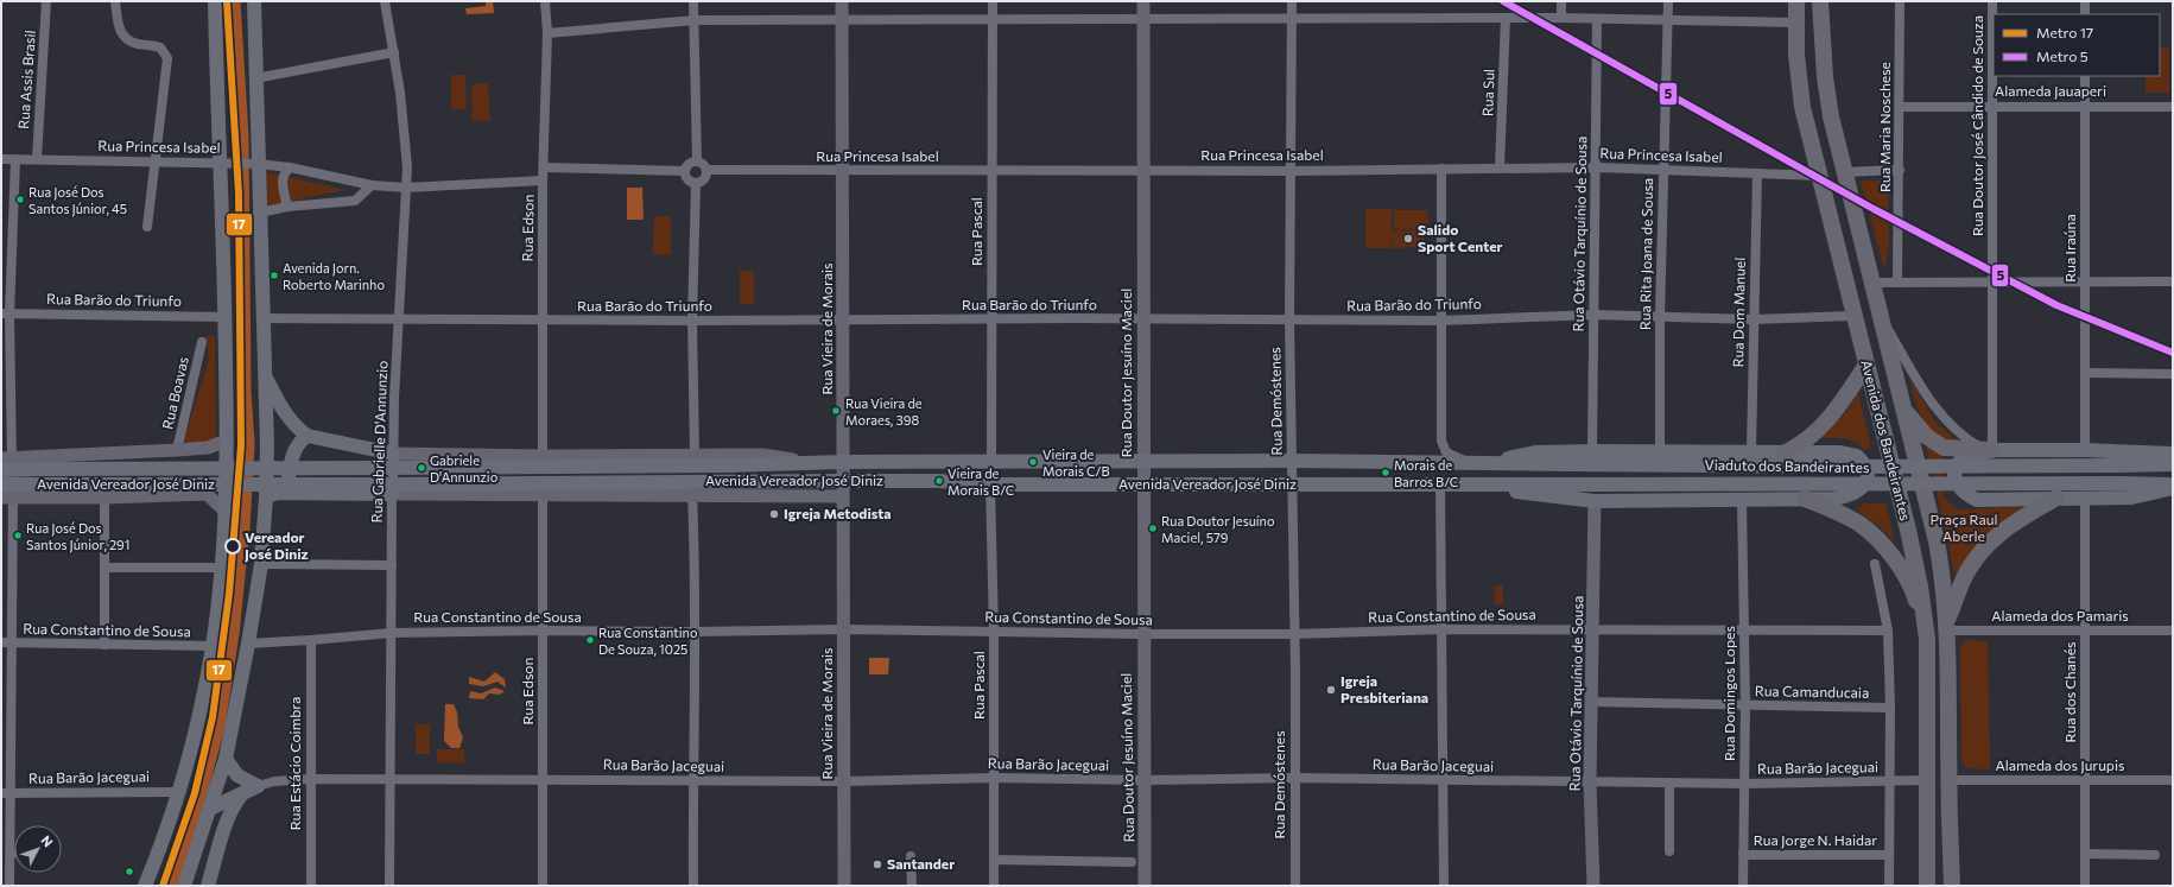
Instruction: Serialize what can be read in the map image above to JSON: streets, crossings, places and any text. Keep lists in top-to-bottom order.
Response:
{
  "streets": {
    "highway": ["Avenida dos Bandeirantes"],
    "main road": ["Viaduto dos Bandeirantes", "Avenida Vereador José Diniz"],
    "street": [
      "Rua Assis Brasil",
      "Alameda Jauaperi",
      "Rua Sul",
      "Rua Doutor José Cândido de Souza",
      "Rua Maria Noschese",
      "Rua Princesa Isabel",
      "Rua Edson",
      "Rua Pascal",
      "Rua Otávio Tarquínio de Sousa",
      "Rua Iraúna",
      "Rua Rita Joana de Sousa",
      "Rua Barão do Triunfo",
      "Rua Dom Manuel",
      "Rua Vieira de Morais",
      "Rua Doutor Jesuíno Maciel",
      "Rua Boavas",
      "Rua Demóstenes",
      "Rua Gabrielle D'Annunzio",
      "Rua Constantino de Sousa",
      "Alameda dos Pamaris",
      "Rua Camanducaia",
      "Rua dos Chanés",
      "Rua Domingos Lopes",
      "Rua Estácio Coimbra",
      "Rua Barão Jaceguai",
      "Alameda dos Jurupis",
      "Rua Jorge N. Haidar"
    ]
  },
  "crossings": [
    ["Rua Assis Brasil", "Rua Princesa Isabel"],
    ["Alameda Jauaperi", "Rua Doutor José Cândido de Souza"],
    ["Alameda Jauaperi", "Rua Maria Noschese"],
    ["Alameda Jauaperi", "Rua Iraúna"],
    ["Rua Sul", "Rua Princesa Isabel"],
    ["Rua Doutor José Cândido de Souza", "Avenida dos Bandeirantes"],
    ["Rua Princesa Isabel", "Rua Edson"],
    ["Rua Princesa Isabel", "Rua Pascal"],
    ["Rua Princesa Isabel", "Rua Otávio Tarquínio de Sousa"],
    ["Rua Princesa Isabel", "Rua Rita Joana de Sousa"],
    ["Rua Princesa Isabel", "Rua Dom Manuel"],
    ["Rua Princesa Isabel", "Rua Vieira de Morais"],
    ["Rua Princesa Isabel", "Rua Doutor Jesuíno Maciel"],
    ["Rua Princesa Isabel", "Rua Demóstenes"],
    ["Rua Princesa Isabel", "Avenida dos Bandeirantes"],
    ["Rua Princesa Isabel", "Rua Gabrielle D'Annunzio"],
    ["Rua Edson", "Rua Barão do Triunfo"],
    ["Rua Edson", "Avenida Vereador José Diniz"],
    ["Rua Edson", "Rua Constantino de Sousa"],
    ["Rua Edson", "Rua Barão Jaceguai"],
    ["Rua Pascal", "Rua Barão do Triunfo"],
    ["Rua Pascal", "Avenida Vereador José Diniz"],
    ["Rua Pascal", "Rua Constantino de Sousa"],
    ["Rua Pascal", "Rua Barão Jaceguai"],
    ["Rua Otávio Tarquínio de Sousa", "Rua Barão do Triunfo"],
    ["Rua Otávio Tarquínio de Sousa", "Rua Constantino de Sousa"],
    ["Rua Otávio Tarquínio de Sousa", "Rua Camanducaia"],
    ["Rua Otávio Tarquínio de Sousa", "Rua Barão Jaceguai"],
    ["Rua Rita Joana de Sousa", "Rua Barão do Triunfo"],
    ["Rua Barão do Triunfo", "Rua Dom Manuel"],
    ["Rua Barão do Triunfo", "Rua Vieira de Morais"],
    ["Rua Barão do Triunfo", "Rua Doutor Jesuíno Maciel"],
    ["Rua Barão do Triunfo", "Rua Demóstenes"],
    ["Rua Barão do Triunfo", "Avenida dos Bandeirantes"],
    ["Rua Barão do Triunfo", "Rua Gabrielle D'Annunzio"],
    ["Rua Vieira de Morais", "Avenida Vereador José Diniz"],
    ["Rua Vieira de Morais", "Rua Constantino de Sousa"],
    ["Rua Vieira de Morais", "Rua Barão Jaceguai"],
    ["Rua Doutor Jesuíno Maciel", "Avenida Vereador José Diniz"],
    ["Rua Doutor Jesuíno Maciel", "Rua Constantino de Sousa"],
    ["Rua Doutor Jesuíno Maciel", "Rua Barão Jaceguai"],
    ["Rua Boavas", "Avenida Vereador José Diniz"],
    ["Rua Demóstenes", "Avenida Vereador José Diniz"],
    ["Rua Demóstenes", "Rua Constantino de Sousa"],
    ["Rua Demóstenes", "Rua Barão Jaceguai"],
    ["Avenida dos Bandeirantes", "Alameda dos Pamaris"],
    ["Avenida dos Bandeirantes", "Rua Barão Jaceguai"],
    ["Avenida dos Bandeirantes", "Alameda dos Jurupis"],
    ["Rua Gabrielle D'Annunzio", "Avenida Vereador José Diniz"],
    ["Rua Gabrielle D'Annunzio", "Rua Constantino de Sousa"],
    ["Rua Gabrielle D'Annunzio", "Rua Barão Jaceguai"],
    ["Viaduto dos Bandeirantes", "Avenida Vereador José Diniz"],
    ["Rua Constantino de Sousa", "Rua Domingos Lopes"],
    ["Rua Constantino de Sousa", "Rua Estácio Coimbra"],
    ["Alameda dos Pamaris", "Rua dos Chanés"],
    ["Rua Camanducaia", "Rua Domingos Lopes"],
    ["Rua dos Chanés", "Alameda dos Jurupis"],
    ["Rua Domingos Lopes", "Rua Barão Jaceguai"],
    ["Rua Domingos Lopes", "Rua Jorge N. Haidar"],
    ["Rua Estácio Coimbra", "Rua Barão Jaceguai"]
  ],
  "parks": ["Praça Raul Aberle"],
  "places": [
    "Rua José Dos Santos Júnior, 45",
    "Salido Sport Center",
    "Avenida Jorn. Roberto Marinho",
    "Rua Vieira de Moraes, 398",
    "Vieira de Morais C/B",
    "Gabriele D'Annunzio",
    "Morais de Barros B/C",
    "Vieira de Morais B/C",
    "Igreja Metodista",
    "Rua Doutor Jesuíno Maciel, 579",
    "Rua José Dos Santos Júnior, 291",
    "Vereador José Diniz",
    "Rua Constantino De Souza, 1025",
    "Igreja Presbiteriana",
    "Santander"
  ],
  "lines": ["metro line 17", "metro line 5"],
  "legend": ["Metro 17", "Metro 5"],
  "north": "top right"
}
